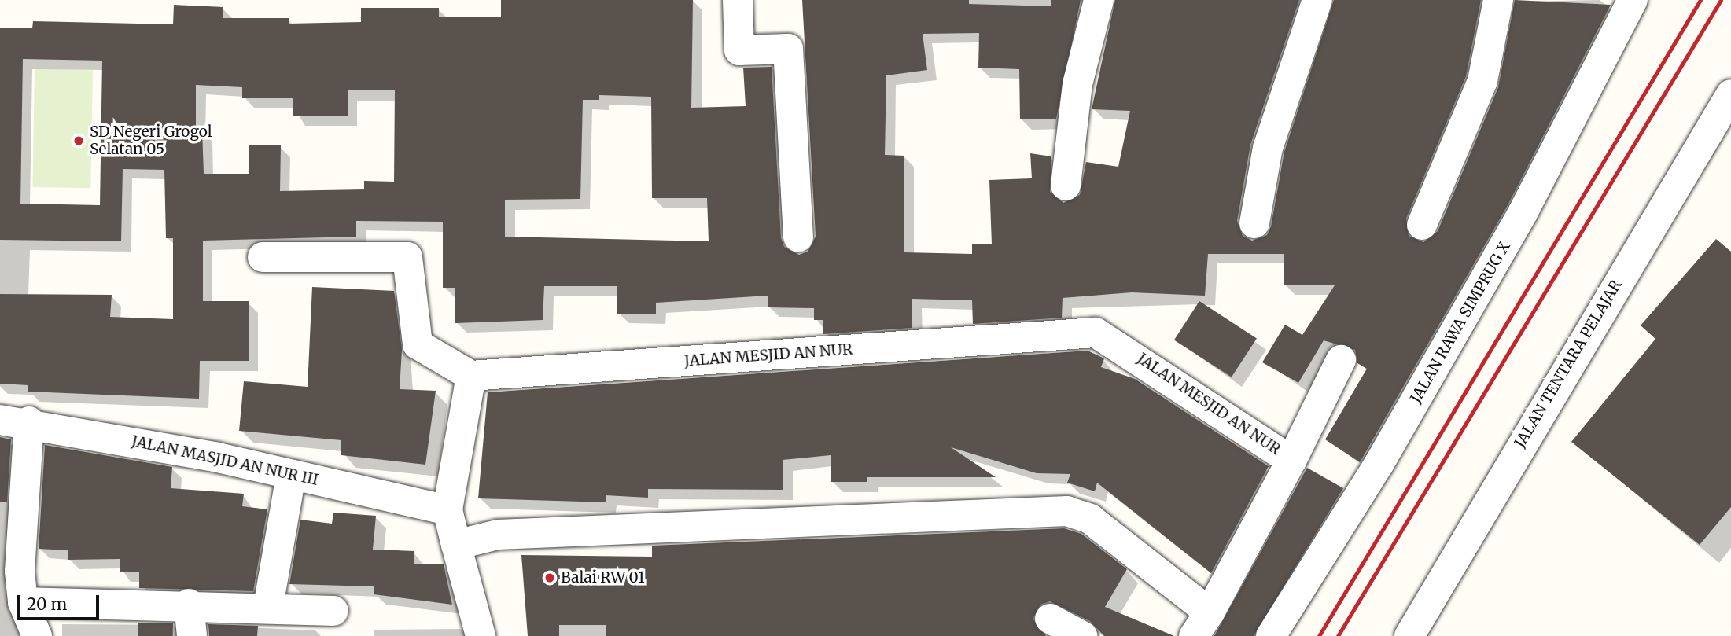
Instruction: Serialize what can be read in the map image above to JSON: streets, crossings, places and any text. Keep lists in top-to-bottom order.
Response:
{
  "streets": {
    "street": [
      "JALAN RAWA SIMPRUG X",
      "JALAN MESJID AN NUR",
      "JALAN TENTARA PELAJAR",
      "JALAN MASJID AN NUR III"
    ]
  },
  "places": ["SD Negeri Grogol Selatan 05", "Balai RW 01"],
  "scale_bar": "20 m"
}
